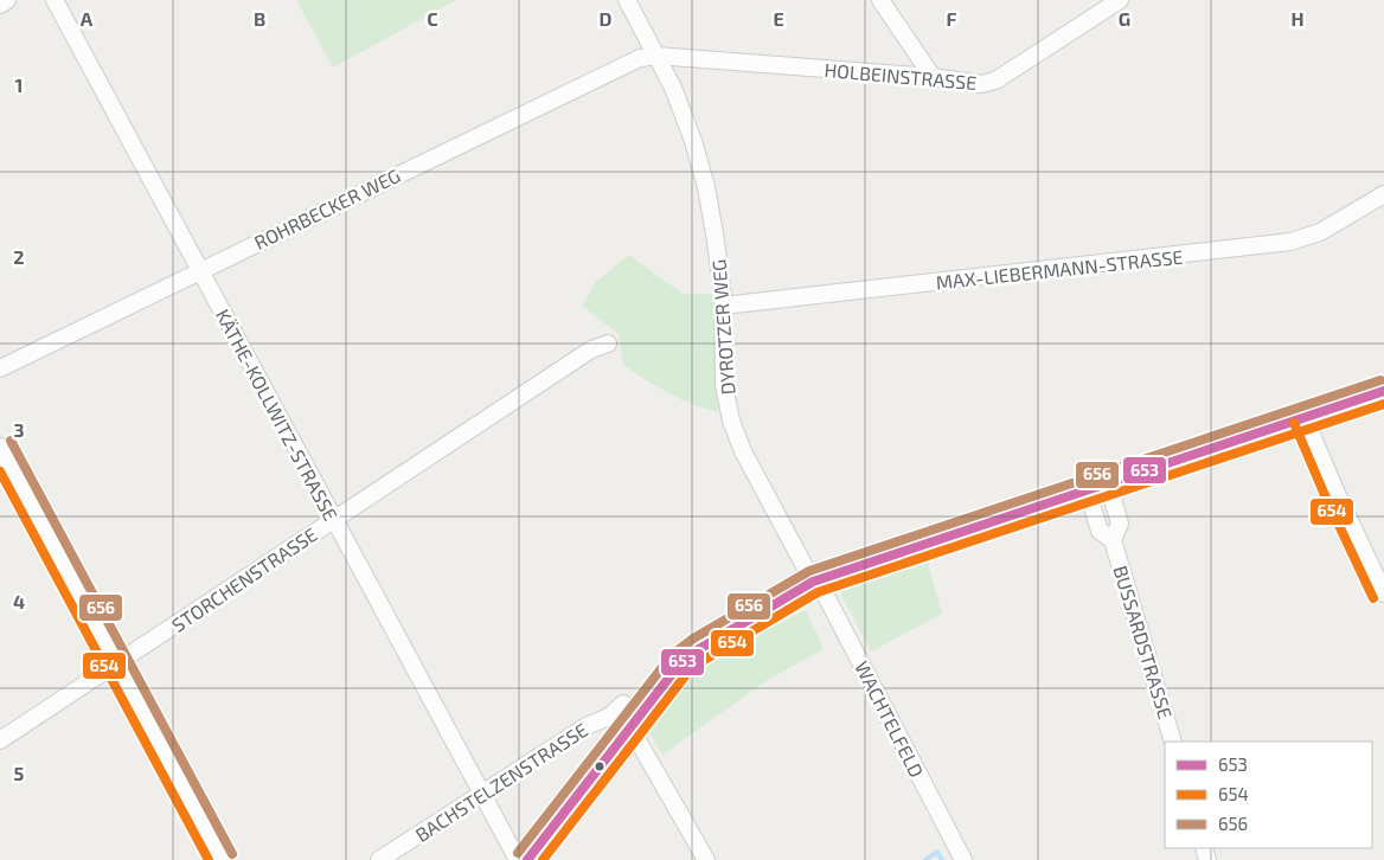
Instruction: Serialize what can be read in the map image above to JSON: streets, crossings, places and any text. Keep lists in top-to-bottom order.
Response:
{
  "streets": {
    "street": [
      "HOLBEINSTRASSE",
      "ROHRBECKER WEG",
      "MAX-LIEBERMANN-STRASSE",
      "DYROTZER WEG",
      "KÄTHE-KOLLWITZ-STRASSE",
      "STORCHENSTRASSE",
      "BUSSARDSTRASSE",
      "WACHTELFELD",
      "BACHSTELZENSTRASSE"
    ]
  },
  "crossings": [
    ["HOLBEINSTRASSE", "ROHRBECKER WEG"],
    ["HOLBEINSTRASSE", "DYROTZER WEG"],
    ["ROHRBECKER WEG", "DYROTZER WEG"],
    ["ROHRBECKER WEG", "KÄTHE-KOLLWITZ-STRASSE"],
    ["MAX-LIEBERMANN-STRASSE", "DYROTZER WEG"],
    ["DYROTZER WEG", "WACHTELFELD"],
    ["KÄTHE-KOLLWITZ-STRASSE", "STORCHENSTRASSE"],
    ["KÄTHE-KOLLWITZ-STRASSE", "BACHSTELZENSTRASSE"]
  ],
  "lines": ["transit line 656", "transit line 653", "transit line 654"],
  "legend": ["653", "654", "656"],
  "grid": {
    "columns": [
      "A",
      "B",
      "C",
      "D",
      "E",
      "F",
      "G",
      "H"
    ],
    "rows": [
      "1",
      "2",
      "3",
      "4",
      "5"
    ]
  }
}
